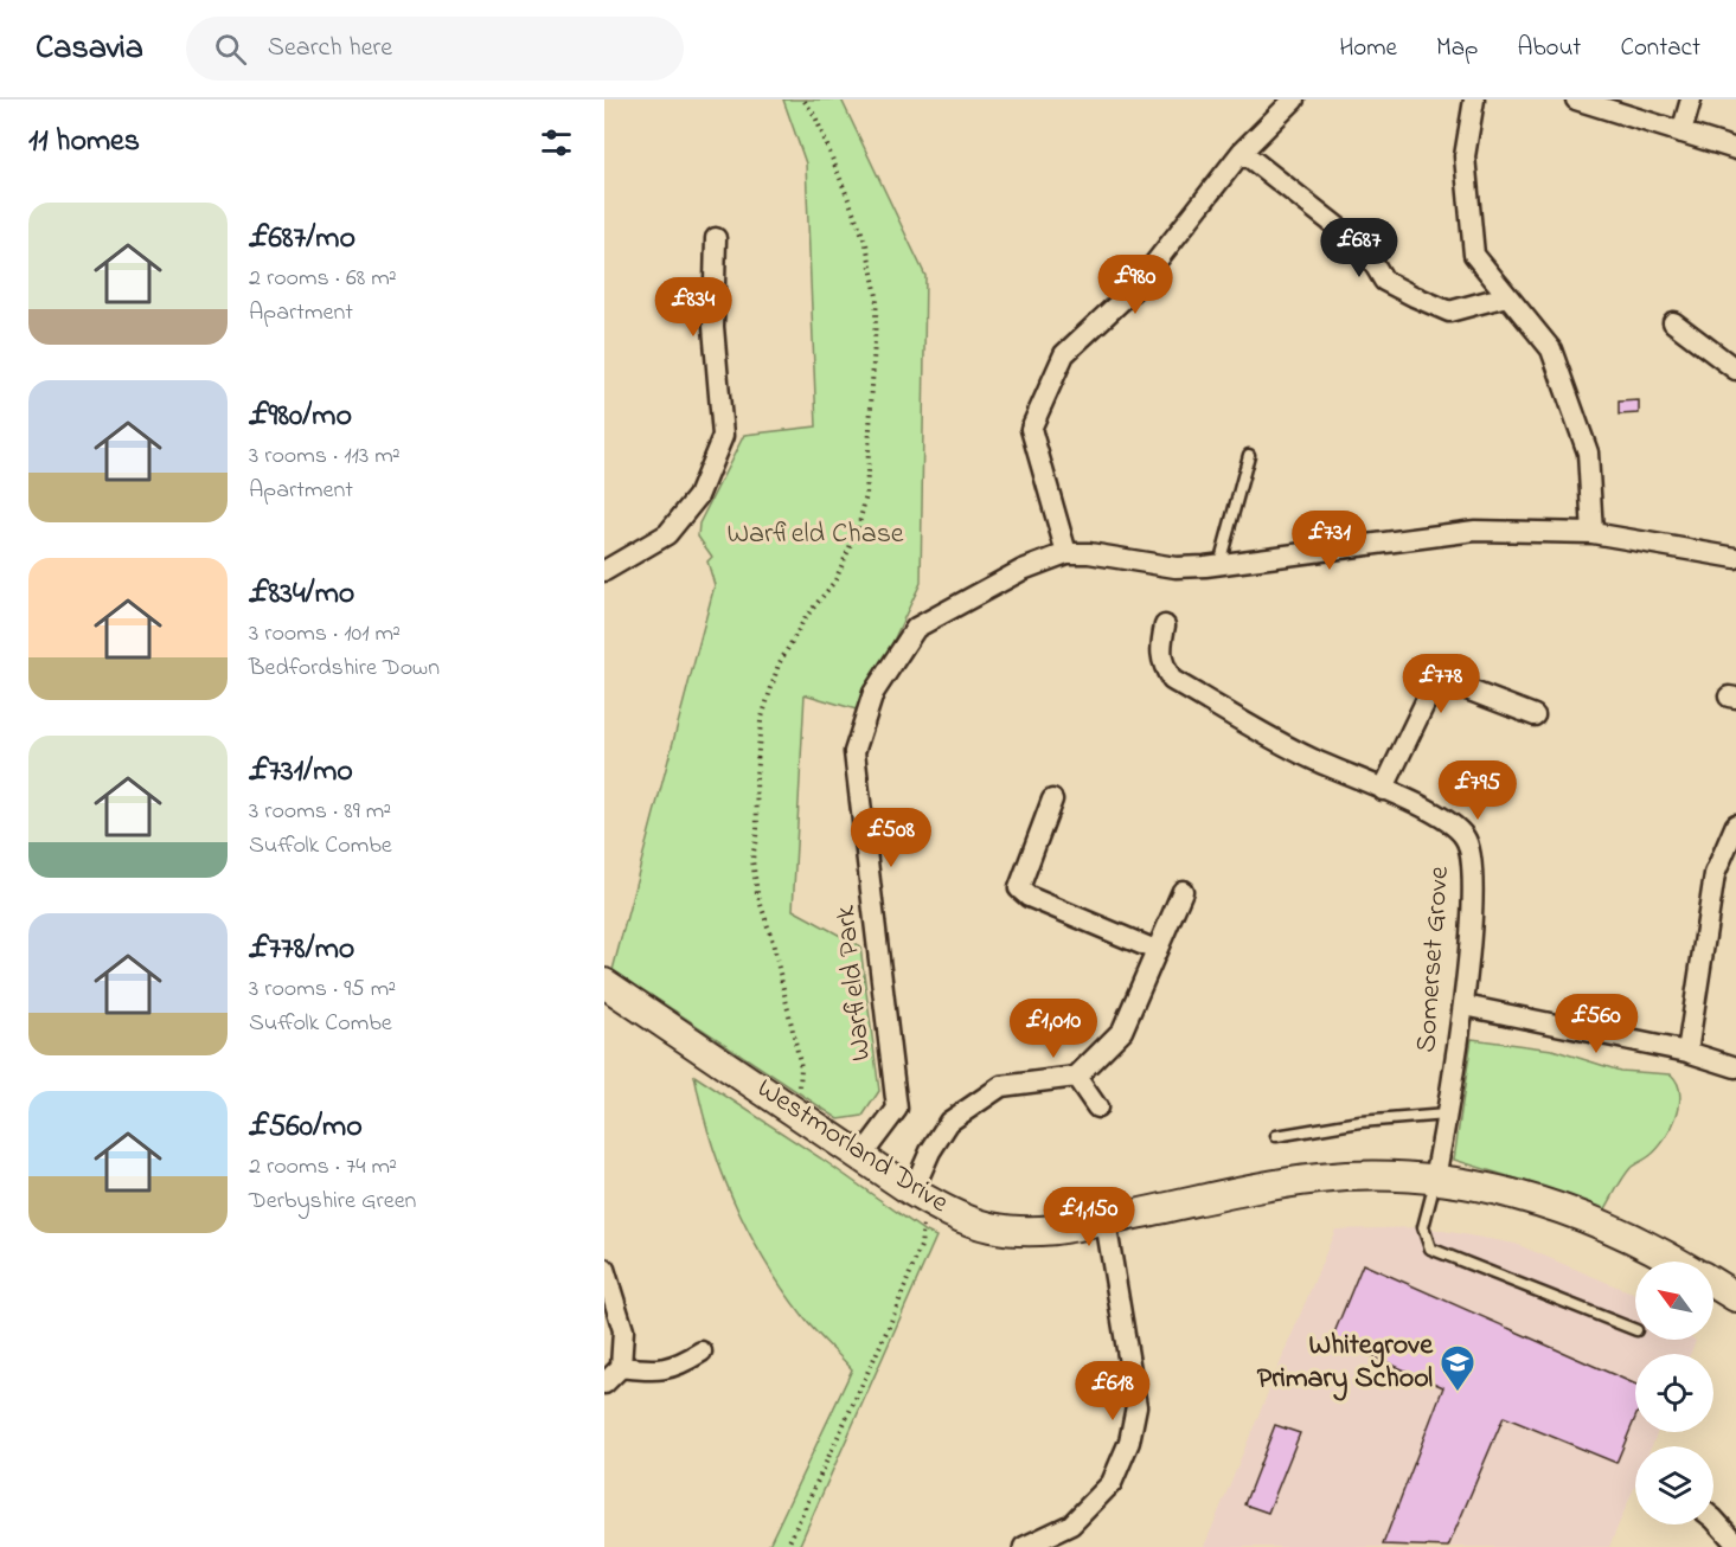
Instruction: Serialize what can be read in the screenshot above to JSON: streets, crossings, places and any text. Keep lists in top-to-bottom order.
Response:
{
  "streets": {
    "street": ["Somerset Grove", "Warfield Park", "Westmorland Drive"]
  },
  "crossings": [
    ["Somerset Grove", "Westmorland Drive"],
    ["Warfield Park", "Westmorland Drive"]
  ],
  "parks": ["Warfield Chase"],
  "places": {
    "school or university": ["Whitegrove Primary School"]
  },
  "north": "top left",
  "page": {
    "header": "Casavia",
    "search": "Search here",
    "nav": [
      "Home",
      "Map",
      "About",
      "Contact"
    ],
    "heading": "11 homes",
    "list": [
      {
        "name": "£687/mo",
        "note": "2 rooms · 68 m² · Apartment"
      },
      {
        "name": "£980/mo",
        "note": "3 rooms · 113 m² · Apartment"
      },
      {
        "name": "£834/mo",
        "note": "3 rooms · 101 m² · Bedfordshire Down"
      },
      {
        "name": "£731/mo",
        "note": "3 rooms · 89 m² · Suffolk Combe"
      },
      {
        "name": "£778/mo",
        "note": "3 rooms · 95 m² · Suffolk Combe"
      },
      {
        "name": "£560/mo",
        "note": "2 rooms · 74 m² · Derbyshire Green"
      }
    ],
    "price": [
      "£687",
      "£980",
      "£834",
      "£731",
      "£778",
      "£795",
      "£508",
      "£560",
      "£1,010",
      "£1,150",
      "£618"
    ]
  }
}
